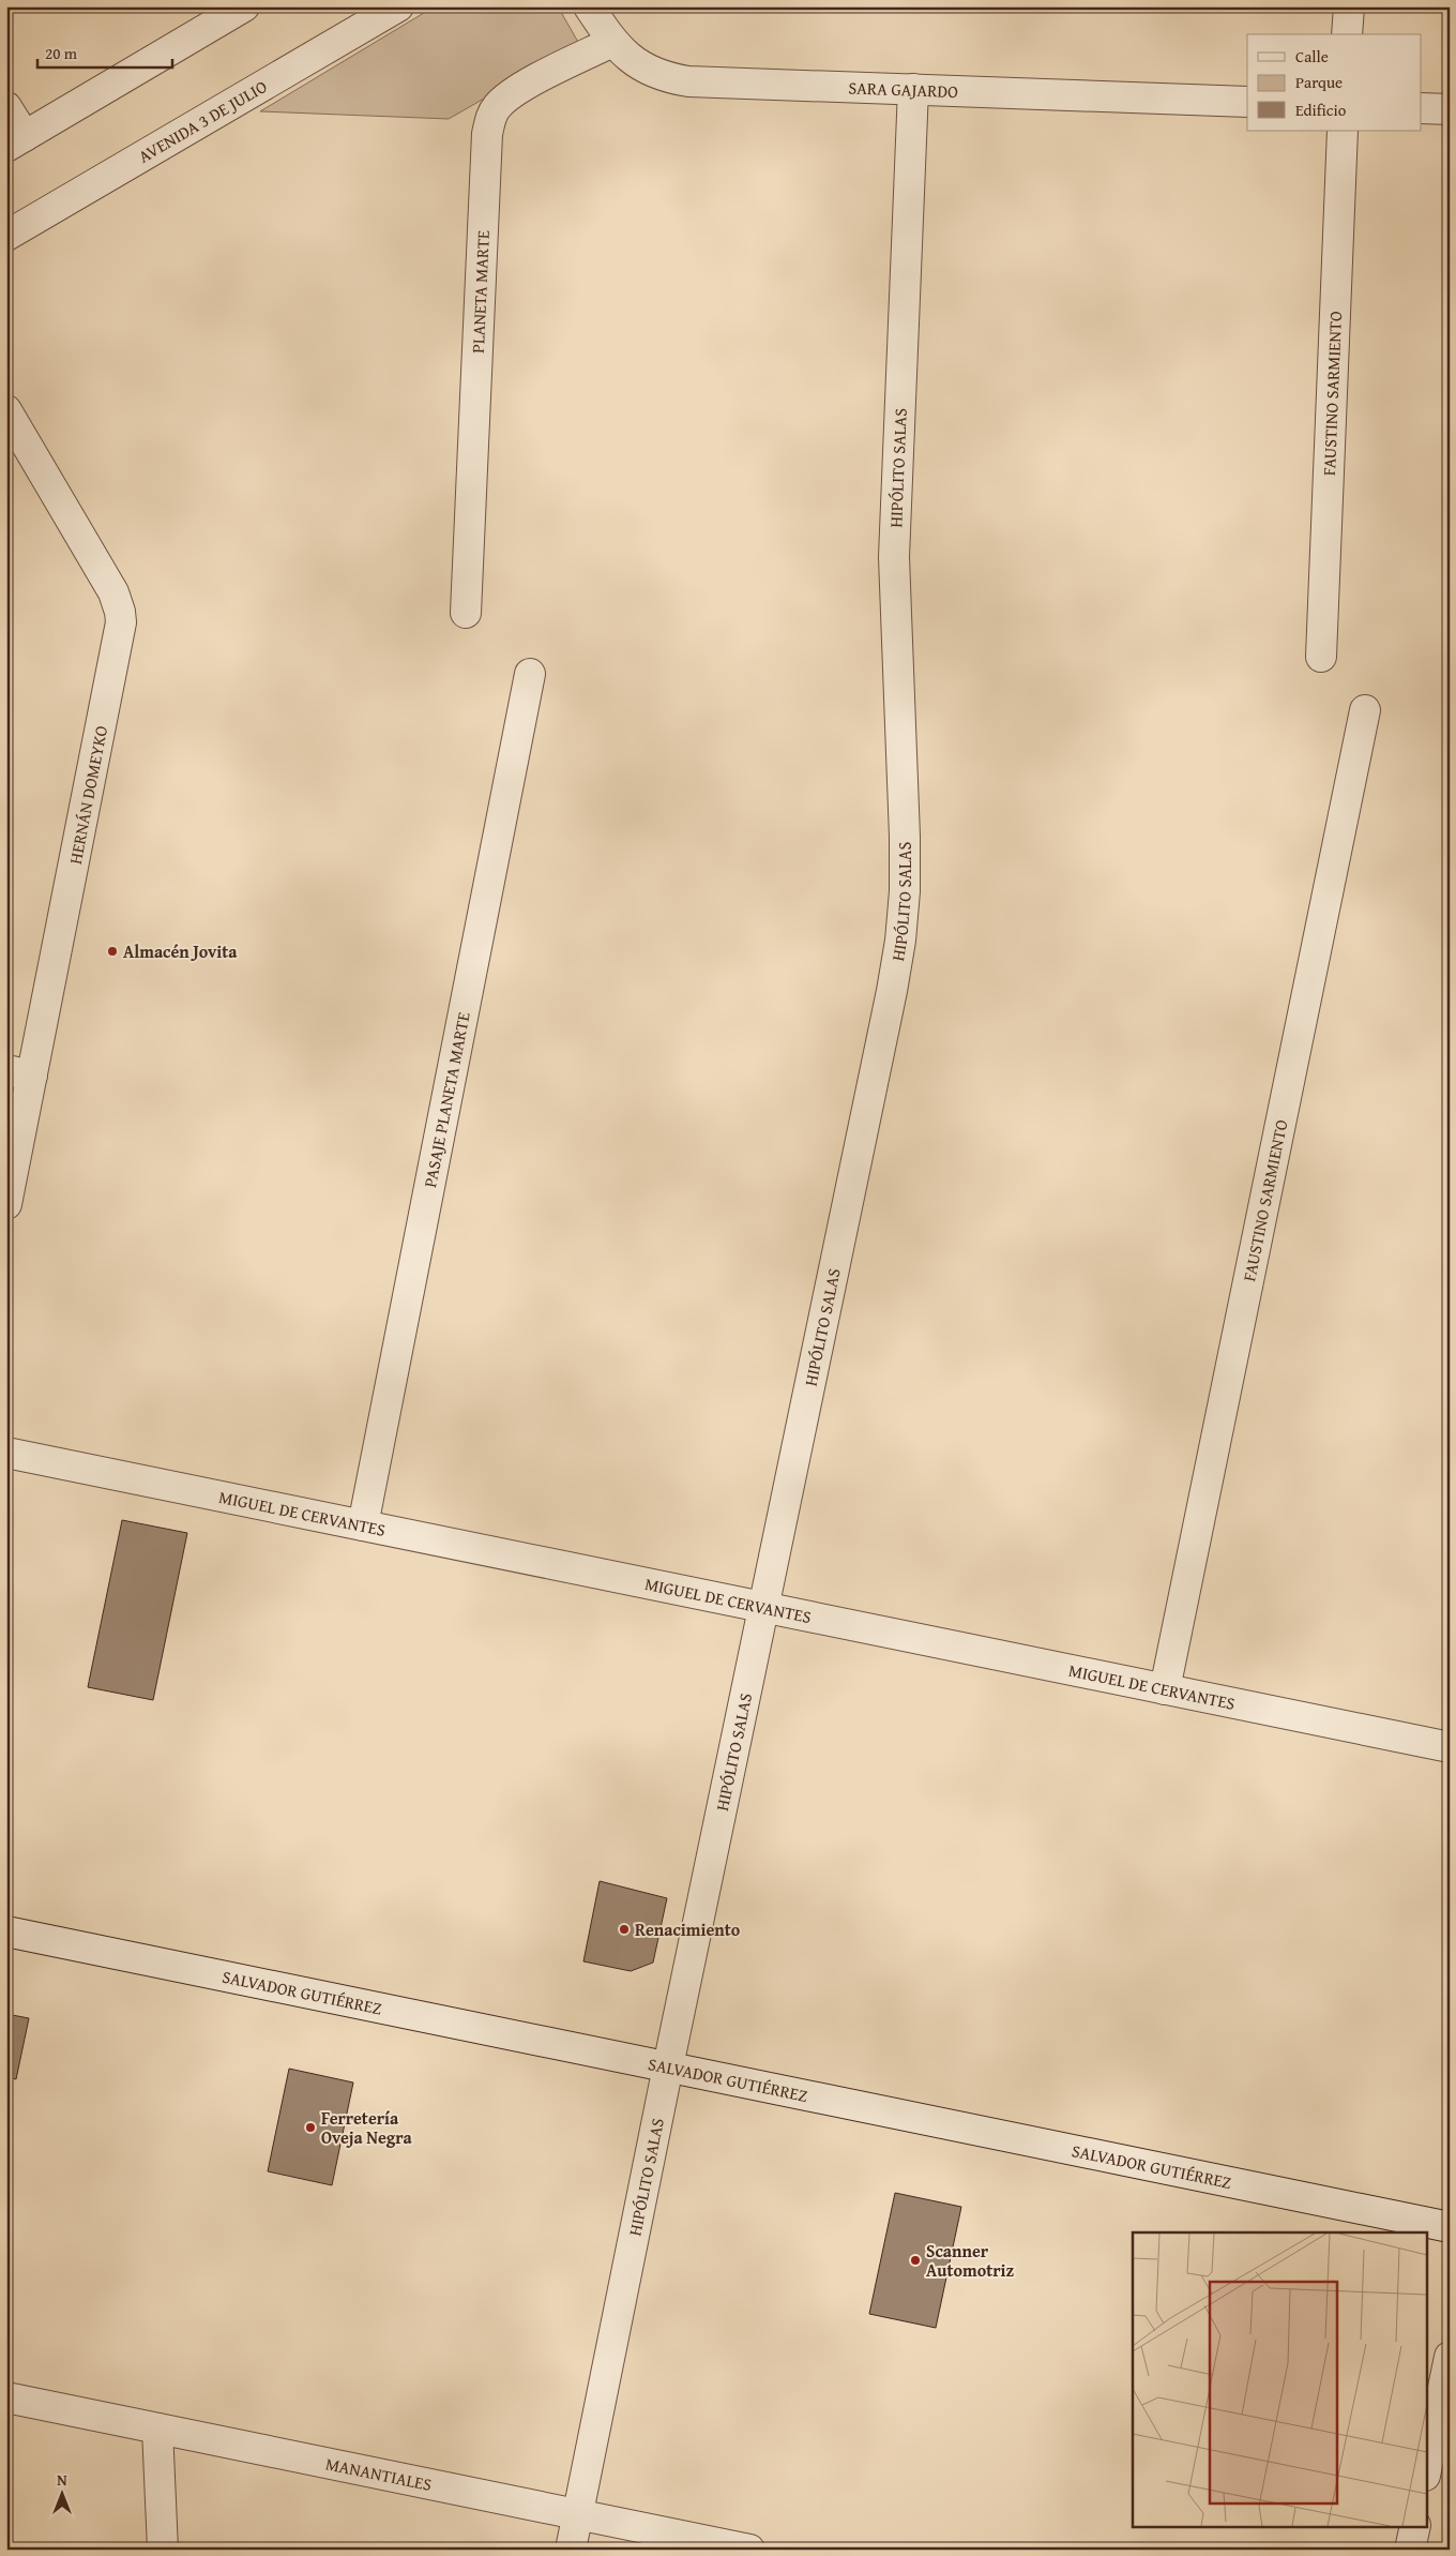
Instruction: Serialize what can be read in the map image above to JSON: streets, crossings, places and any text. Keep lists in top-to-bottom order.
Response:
{
  "streets": {
    "street": [
      "SARA GAJARDO",
      "AVENIDA 3 DE JULIO",
      "PLANETA MARTE",
      "FAUSTINO SARMIENTO",
      "HIPÓLITO SALAS",
      "HERNÁN DOMEYKO",
      "PASAJE PLANETA MARTE",
      "MIGUEL DE CERVANTES",
      "SALVADOR GUTIÉRREZ",
      "MANANTIALES"
    ]
  },
  "crossings": [
    ["SARA GAJARDO", "PLANETA MARTE"],
    ["SARA GAJARDO", "HIPÓLITO SALAS"],
    ["FAUSTINO SARMIENTO", "MIGUEL DE CERVANTES"],
    ["HIPÓLITO SALAS", "MIGUEL DE CERVANTES"],
    ["HIPÓLITO SALAS", "SALVADOR GUTIÉRREZ"],
    ["HIPÓLITO SALAS", "MANANTIALES"],
    ["PASAJE PLANETA MARTE", "MIGUEL DE CERVANTES"]
  ],
  "places": [
    "Almacén Jovita",
    "Renacimiento",
    "Ferretería Oveja Negra",
    "Scanner Automotriz"
  ],
  "legend": ["Calle", "Parque", "Edificio"],
  "scale_bar": "20 m",
  "north": "top"
}
